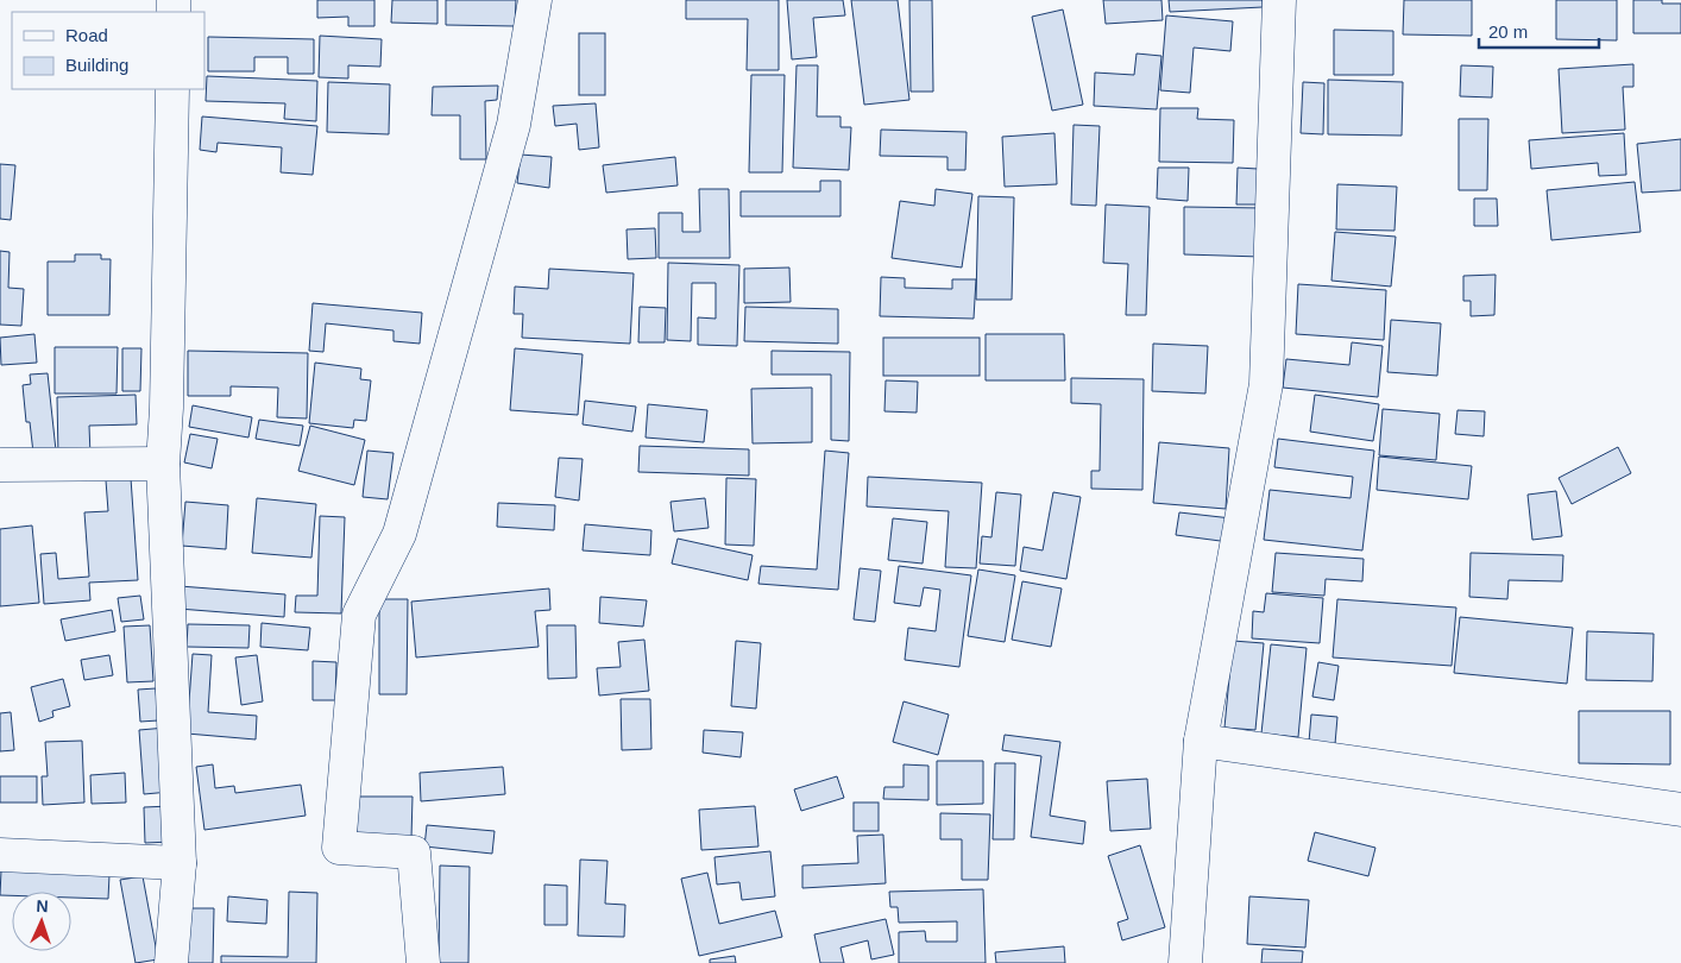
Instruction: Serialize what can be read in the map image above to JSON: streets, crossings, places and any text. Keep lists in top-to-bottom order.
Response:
{
  "legend": ["Road", "Building"],
  "scale_bar": "20 m",
  "north": "top"
}
